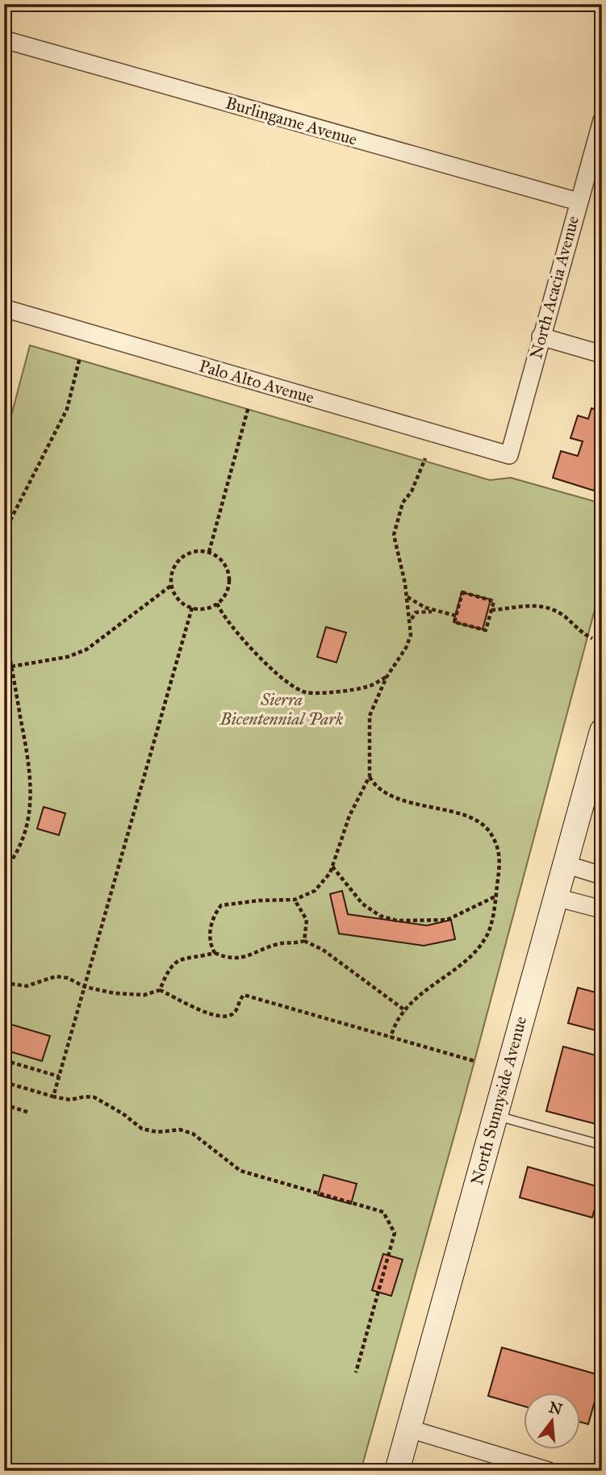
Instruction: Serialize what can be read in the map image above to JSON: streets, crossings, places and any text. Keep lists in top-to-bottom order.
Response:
{
  "streets": {
    "main road": ["North Sunnyside Avenue"],
    "street": ["Burlingame Avenue", "North Acacia Avenue", "Palo Alto Avenue"]
  },
  "crossings": [
    ["Burlingame Avenue", "North Acacia Avenue"],
    ["North Acacia Avenue", "Palo Alto Avenue"]
  ],
  "parks": ["Sierra Bicentennial Park"],
  "north": "top"
}
